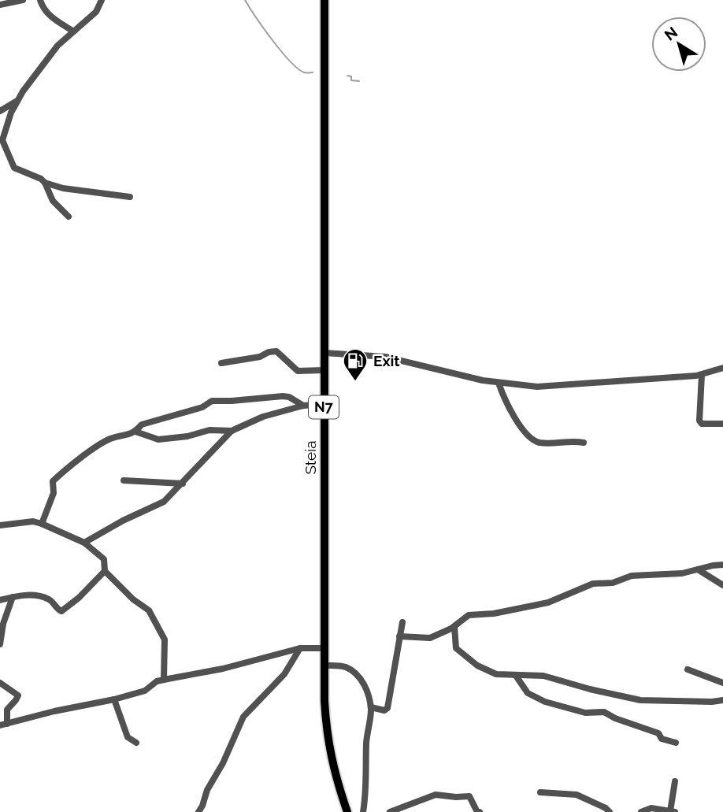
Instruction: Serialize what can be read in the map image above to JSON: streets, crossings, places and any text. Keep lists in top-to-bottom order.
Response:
{
  "streets": {
    "main road": ["N7", "Steia"]
  },
  "places": {
    "fuel station": ["Exit"]
  },
  "north": "top left"
}
